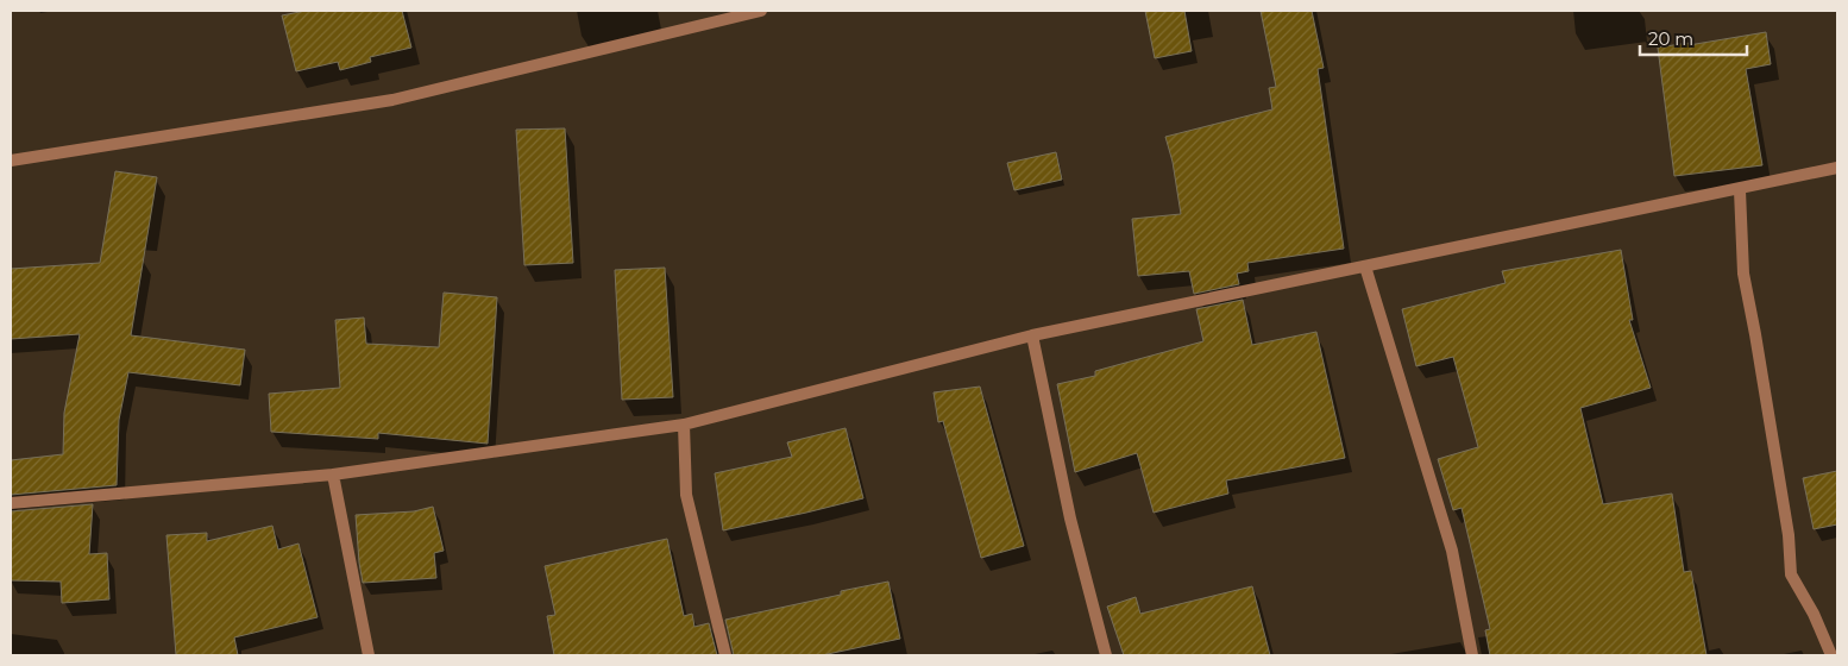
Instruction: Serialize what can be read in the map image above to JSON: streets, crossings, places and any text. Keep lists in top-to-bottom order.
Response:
{
  "scale_bar": "20 m"
}
